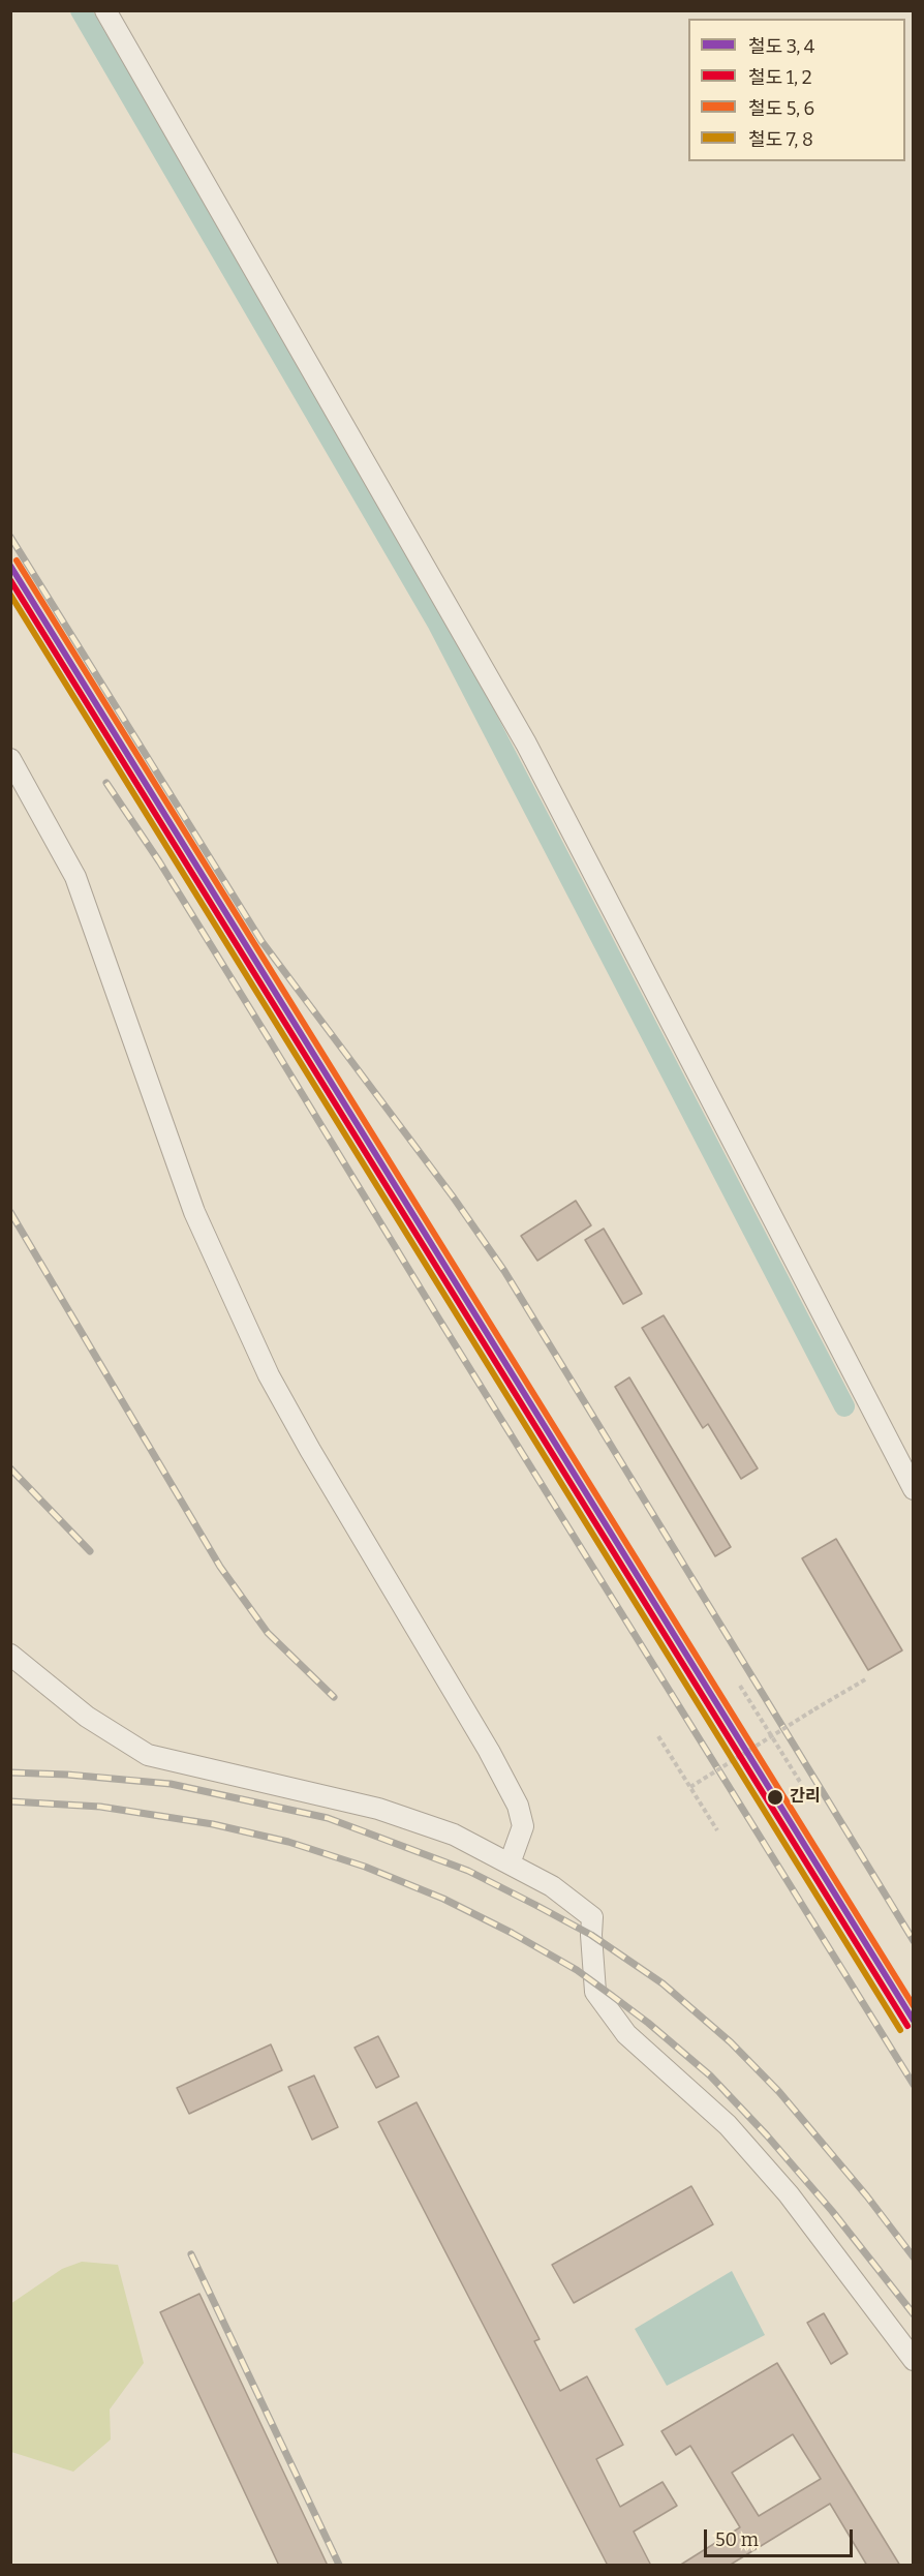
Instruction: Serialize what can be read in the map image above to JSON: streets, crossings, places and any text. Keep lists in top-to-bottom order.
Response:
{
  "places": ["간리"],
  "legend": [
    "철도 3, 4",
    "철도 1, 2",
    "철도 5, 6",
    "철도 7, 8"
  ],
  "scale_bar": "50 m"
}
